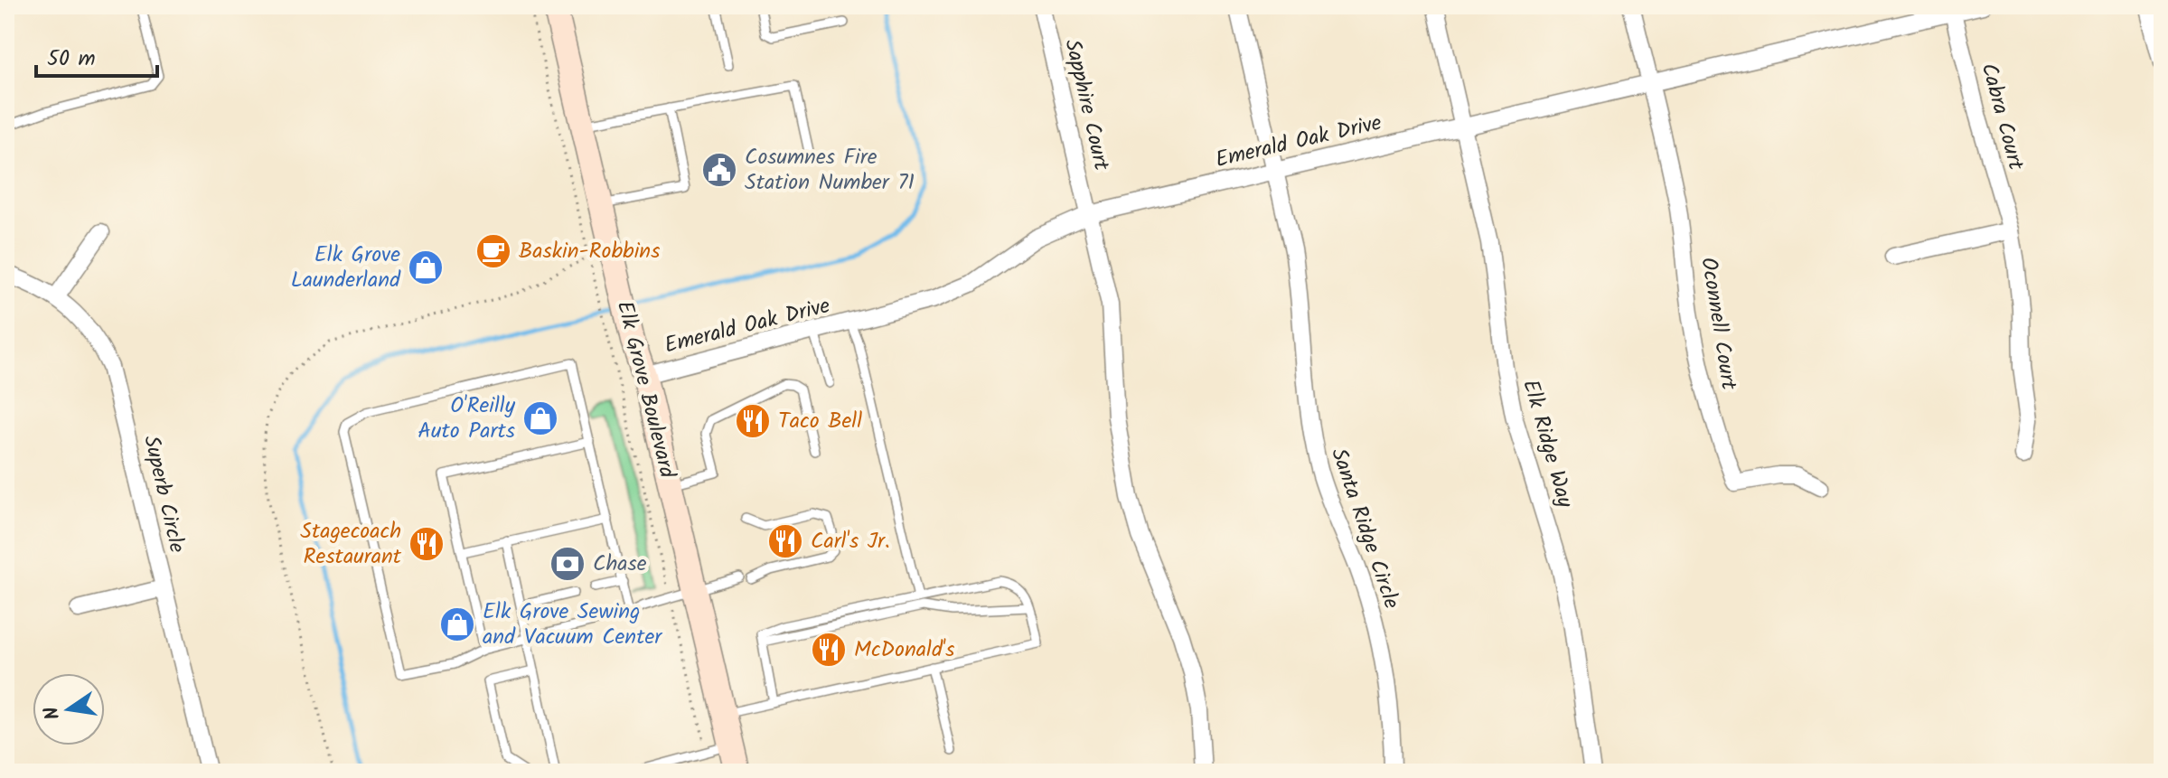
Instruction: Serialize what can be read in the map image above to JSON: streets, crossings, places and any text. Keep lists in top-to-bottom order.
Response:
{
  "streets": {
    "main road": ["Elk Grove Boulevard"],
    "street": [
      "Sapphire Court",
      "Cabra Court",
      "Emerald Oak Drive",
      "Oconnell Court",
      "Elk Ridge Way",
      "Superb Circle",
      "Santa Ridge Circle"
    ]
  },
  "crossings": [
    ["Sapphire Court", "Emerald Oak Drive"],
    ["Cabra Court", "Emerald Oak Drive"],
    ["Emerald Oak Drive", "Oconnell Court"],
    ["Emerald Oak Drive", "Elk Grove Boulevard"],
    ["Emerald Oak Drive", "Elk Ridge Way"],
    ["Emerald Oak Drive", "Santa Ridge Circle"]
  ],
  "places": {
    "public building": ["Cosumnes Fire Station Number 71"],
    "cafe": ["Baskin-Robbins"],
    "shop": ["Elk Grove Launderland", "O'Reilly Auto Parts", "Elk Grove Sewing and Vacuum Center"],
    "restaurant": [
      "Taco Bell",
      "Carl's Jr.",
      "Stagecoach Restaurant",
      "McDonald's"
    ],
    "bank": ["Chase"]
  },
  "scale_bar": "50 m",
  "north": "left"
}
